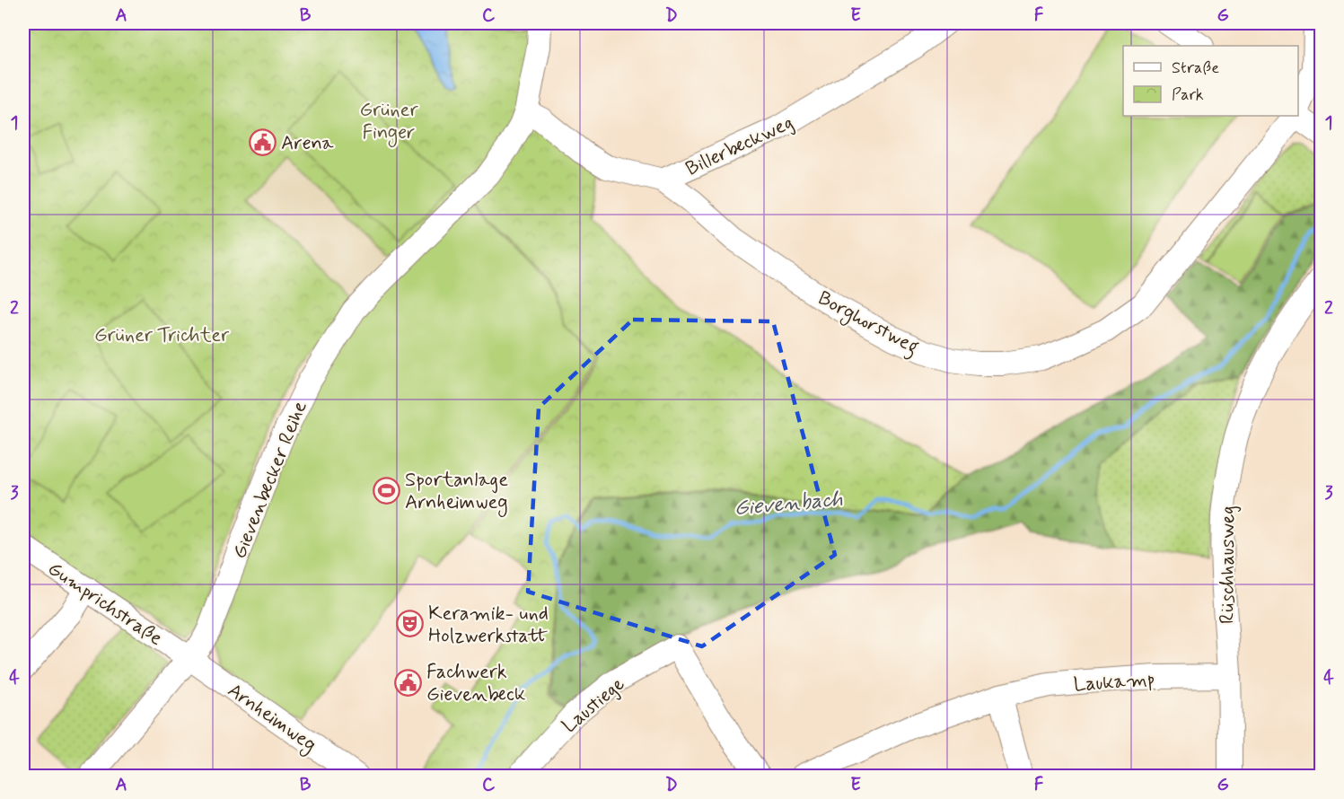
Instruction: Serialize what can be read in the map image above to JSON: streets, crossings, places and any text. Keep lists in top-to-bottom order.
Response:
{
  "streets": {
    "street": [
      "Billerbeckweg",
      "Borghorstweg",
      "Gievenbecker Reihe",
      "Rüschhausweg",
      "Gumprichstraße",
      "Laukamp",
      "Laustiege",
      "Arnheimweg"
    ]
  },
  "crossings": [
    ["Billerbeckweg", "Borghorstweg"],
    ["Billerbeckweg", "Gievenbecker Reihe"],
    ["Gievenbecker Reihe", "Gumprichstraße"],
    ["Gievenbecker Reihe", "Arnheimweg"],
    ["Rüschhausweg", "Laukamp"],
    ["Gumprichstraße", "Arnheimweg"]
  ],
  "water": ["Gievenbach"],
  "parks": ["Grüner Finger", "Grüner Trichter"],
  "places": {
    "public building": ["Arena", "Fachwerk Gievenbeck"],
    "sports": ["Sportanlage Arnheimweg"],
    "theatre": ["Keramik- und Holzwerkstatt"]
  },
  "legend": ["Straße", "Park"],
  "grid": {
    "columns": [
      "A",
      "B",
      "C",
      "D",
      "E",
      "F",
      "G"
    ],
    "rows": [
      "1",
      "2",
      "3",
      "4"
    ]
  }
}
